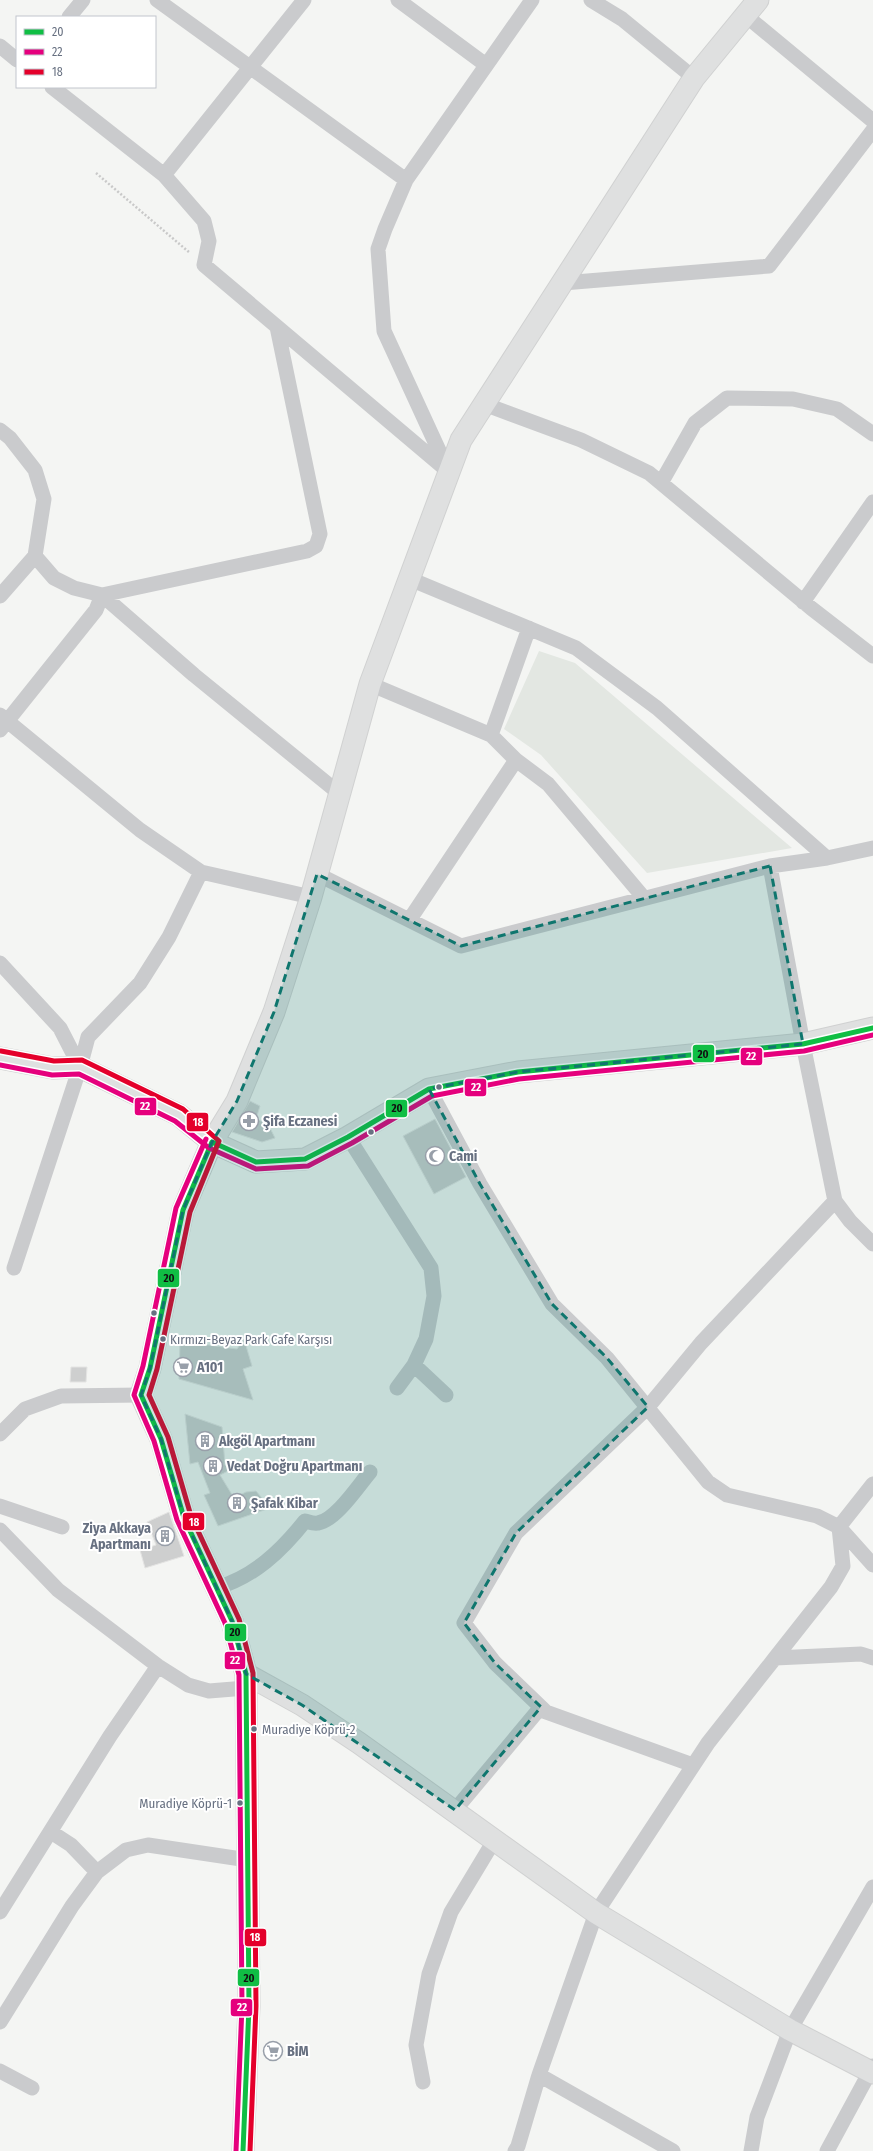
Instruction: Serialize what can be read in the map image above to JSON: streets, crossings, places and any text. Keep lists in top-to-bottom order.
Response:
{
  "places": {
    "pharmacy": ["Şifa Eczanesi"],
    "mosque": ["Cami"],
    "other": ["Kırmızı-Beyaz Park Cafe Karşısı", "Muradiye Köprü-2", "Muradiye Köprü-1"],
    "supermarket": ["A101", "BİM"],
    "building": [
      "Akgöl Apartmanı",
      "Vedat Doğru Apartmanı",
      "Şafak Kibar",
      "Ziya Akkaya Apartmanı"
    ]
  },
  "lines": ["transit line 20", "transit line 22", "transit line 18"],
  "legend": ["20", "22", "18"]
}
